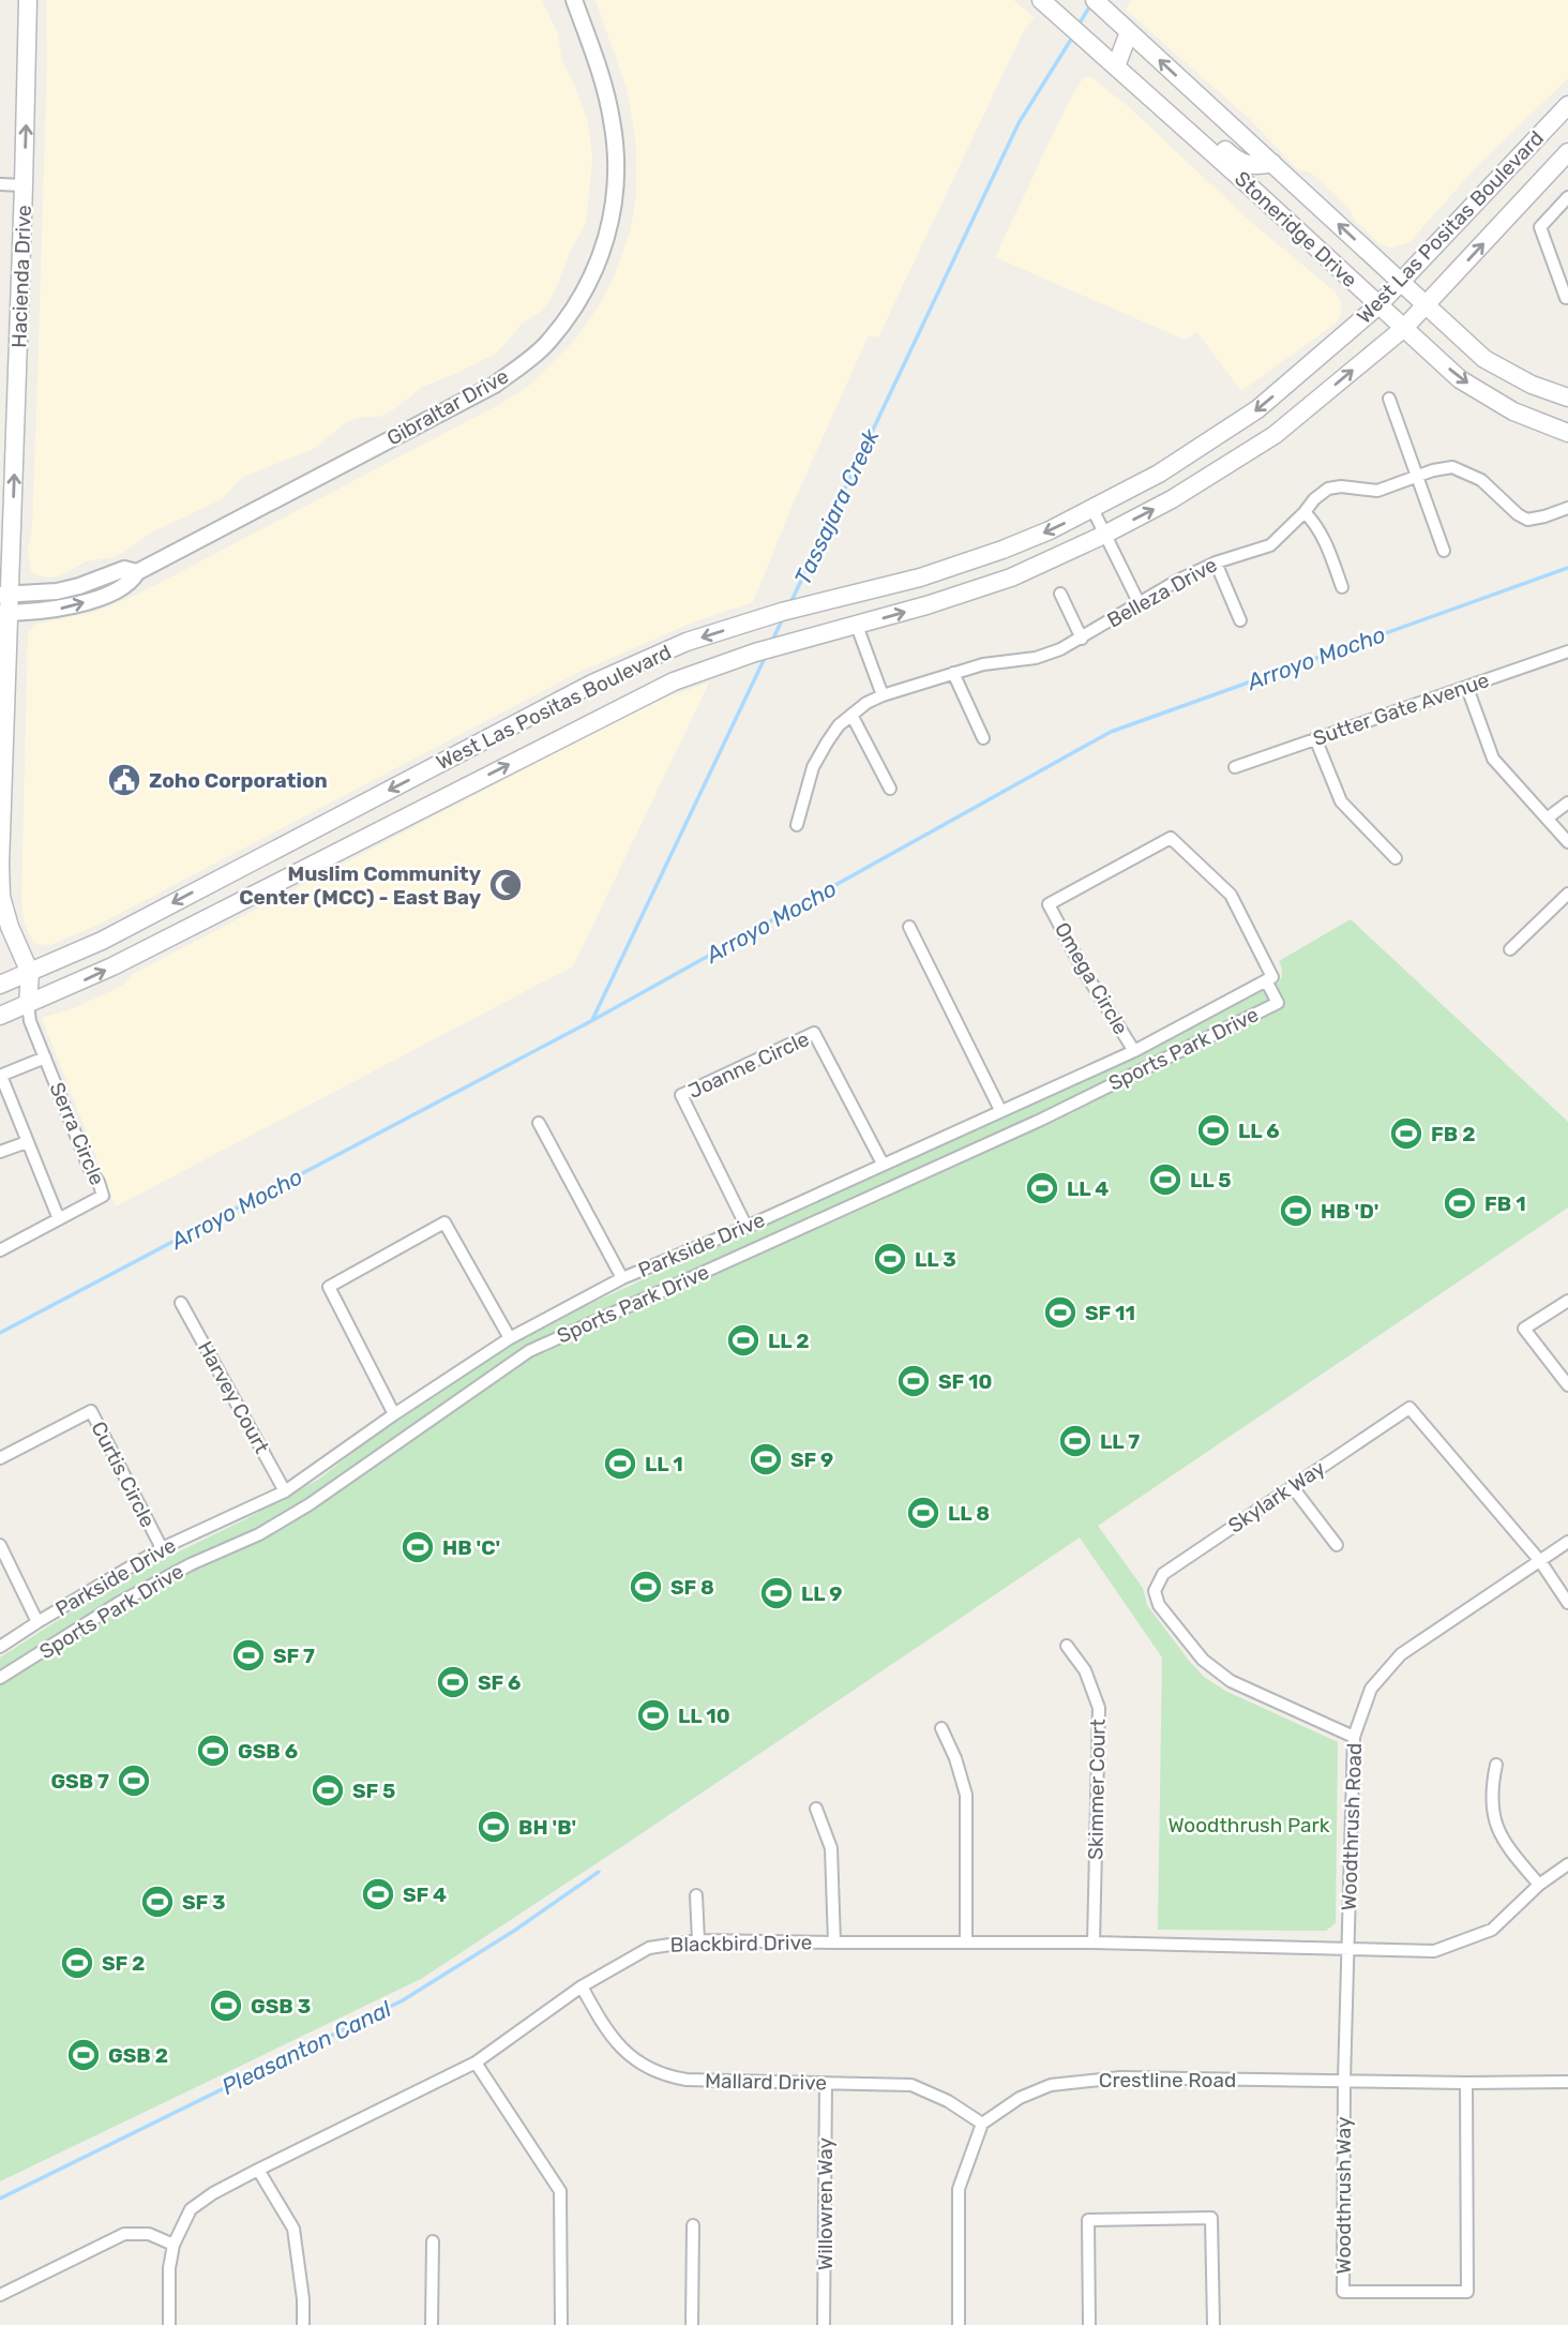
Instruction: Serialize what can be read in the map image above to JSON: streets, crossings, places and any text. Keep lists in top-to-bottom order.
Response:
{
  "streets": {
    "main road": ["West Las Positas Boulevard", "Stoneridge Drive", "Hacienda Drive"],
    "street": [
      "Gibraltar Drive",
      "Belleza Drive",
      "Sutter Gate Avenue",
      "Omega Circle",
      "Sports Park Drive",
      "Joanne Circle",
      "Serra Circle",
      "Parkside Drive",
      "Harvey Court",
      "Curtis Circle",
      "Skylark Way",
      "Skimmer Court",
      "Woodthrush Road",
      "Blackbird Drive",
      "Crestline Road",
      "Mallard Drive",
      "Woodthrush Way",
      "Willowren Way"
    ]
  },
  "crossings": [
    ["West Las Positas Boulevard", "Stoneridge Drive"],
    ["West Las Positas Boulevard", "Hacienda Drive"],
    ["West Las Positas Boulevard", "Serra Circle"],
    ["Hacienda Drive", "Gibraltar Drive"],
    ["Hacienda Drive", "Serra Circle"],
    ["Omega Circle", "Sports Park Drive"],
    ["Omega Circle", "Parkside Drive"],
    ["Sports Park Drive", "Parkside Drive"],
    ["Joanne Circle", "Parkside Drive"],
    ["Parkside Drive", "Harvey Court"],
    ["Parkside Drive", "Curtis Circle"],
    ["Skylark Way", "Woodthrush Road"],
    ["Skimmer Court", "Blackbird Drive"],
    ["Woodthrush Road", "Blackbird Drive"],
    ["Woodthrush Road", "Crestline Road"],
    ["Woodthrush Road", "Woodthrush Way"],
    ["Blackbird Drive", "Mallard Drive"],
    ["Crestline Road", "Mallard Drive"],
    ["Crestline Road", "Woodthrush Way"],
    ["Mallard Drive", "Willowren Way"]
  ],
  "one_way": ["Hacienda Drive"],
  "water": ["Tassajara Creek", "Arroyo Mocho", "Pleasanton Canal"],
  "parks": ["Woodthrush Park"],
  "places": {
    "public building": ["Zoho Corporation"],
    "mosque": ["Muslim Community Center (MCC) - East Bay"],
    "sports": [
      "LL 6",
      "FB 2",
      "LL 5",
      "LL 4",
      "FB 1",
      "HB 'D'",
      "LL 3",
      "SF 11",
      "LL 2",
      "SF 10",
      "LL 7",
      "SF 9",
      "LL 1",
      "LL 8",
      "HB 'C'",
      "SF 8",
      "LL 9",
      "SF 7",
      "SF 6",
      "LL 10",
      "GSB 6",
      "GSB 7",
      "SF 5",
      "BH 'B'",
      "SF 4",
      "SF 3",
      "SF 2",
      "GSB 3",
      "GSB 2"
    ]
  }
}
